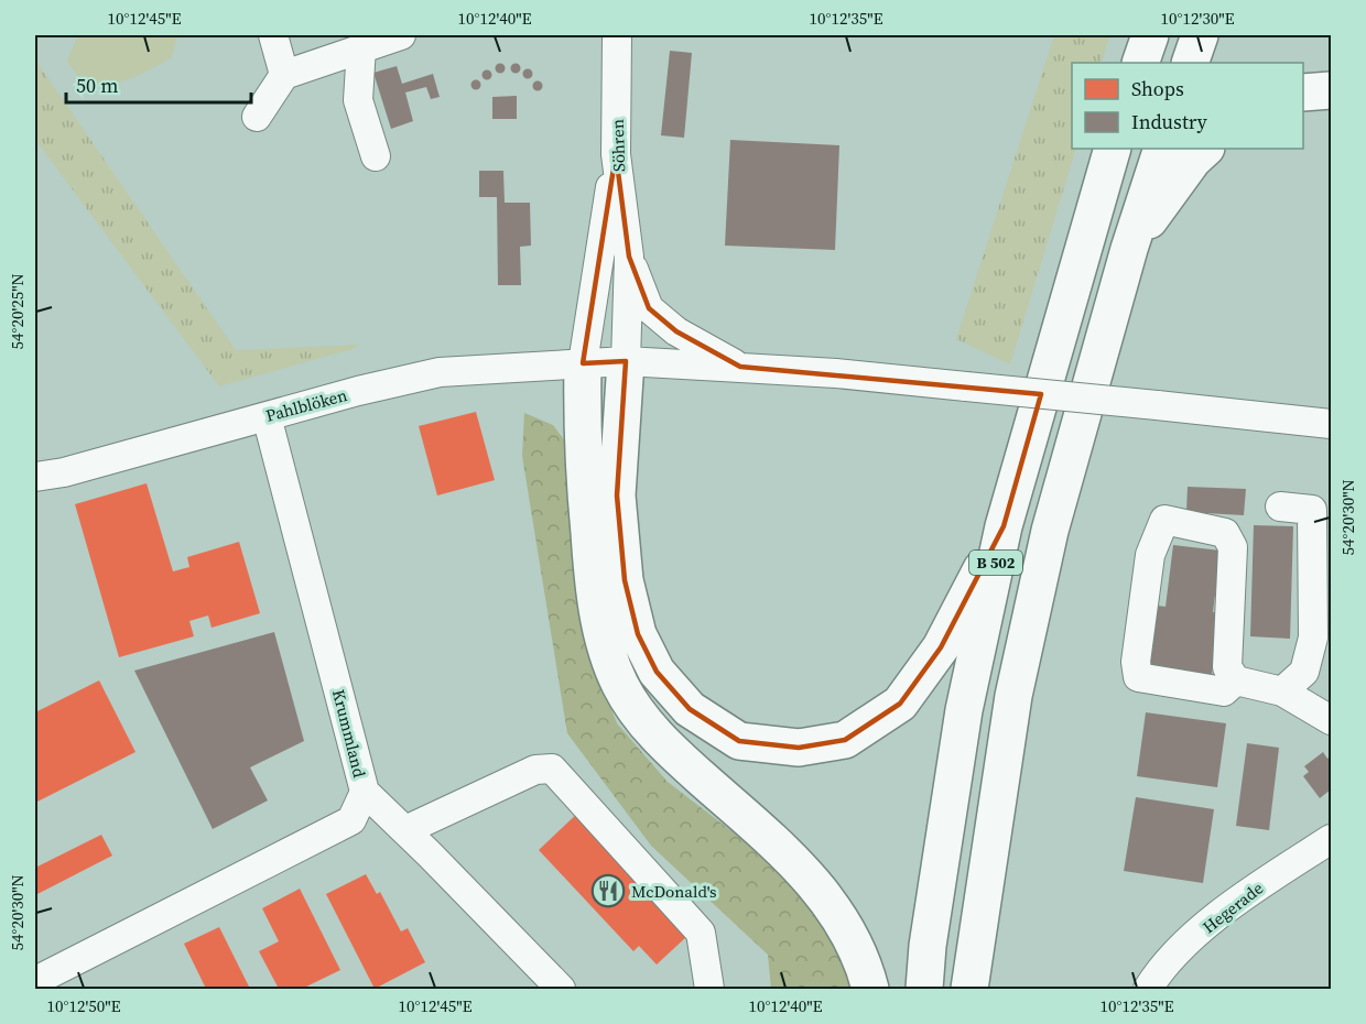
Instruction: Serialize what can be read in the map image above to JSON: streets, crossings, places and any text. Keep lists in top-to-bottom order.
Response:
{
  "streets": {
    "highway": ["B 502"],
    "street": [
      "Söhren",
      "Pahlblöken",
      "Krummland",
      "Hegerade"
    ]
  },
  "crossings": [
    ["Pahlblöken", "Krummland"]
  ],
  "places": {
    "restaurant": ["McDonald's"]
  },
  "legend": ["Shops", "Industry"],
  "scale_bar": "50 m",
  "coordinates": [
    "10°12'45\"E",
    "10°12'40\"E",
    "10°12'35\"E",
    "10°12'30\"E",
    "54°20'25\"N",
    "54°20'30\"N",
    "10°12'50\"E"
  ]
}
